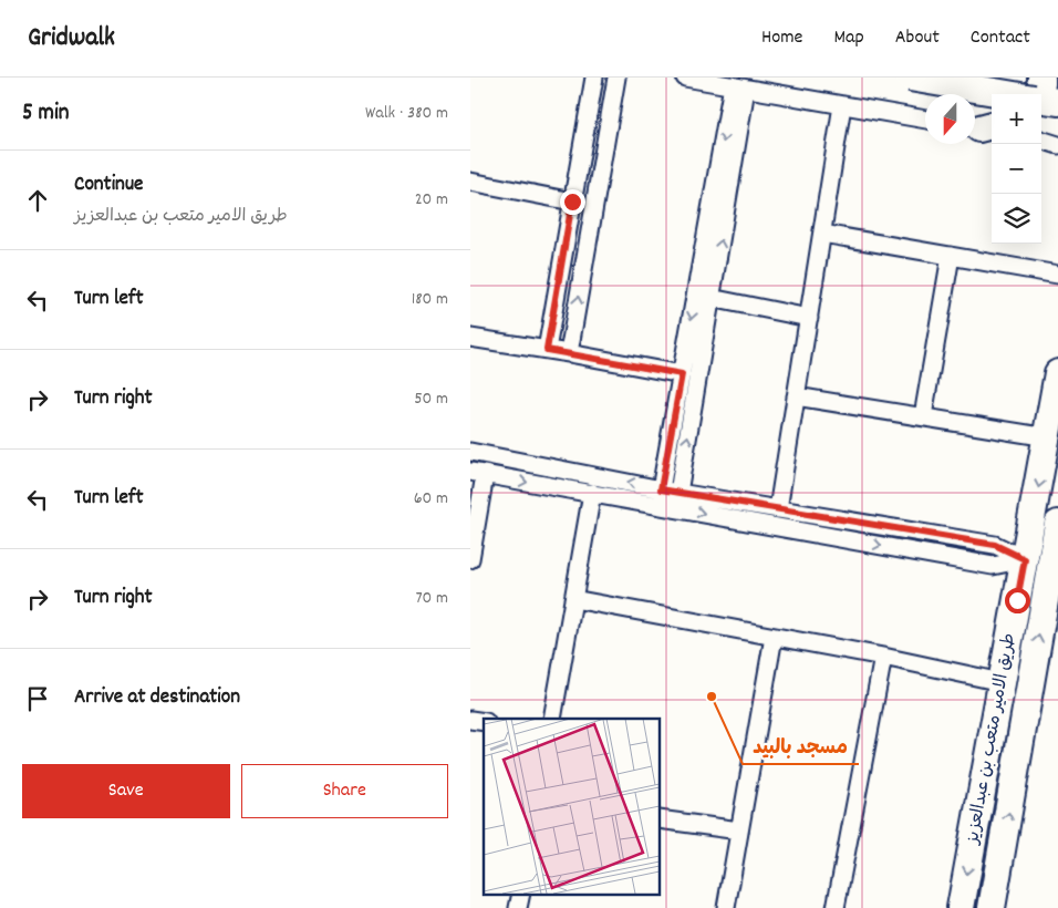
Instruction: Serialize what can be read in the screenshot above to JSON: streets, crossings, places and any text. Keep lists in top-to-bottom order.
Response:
{
  "streets": {
    "main road": ["طريق الامير متعب بن عبدالعزيز"]
  },
  "places": ["مسجد بالبيد"],
  "north": "bottom",
  "page": {
    "header": "Gridwalk",
    "nav": [
      "Home",
      "Map",
      "About",
      "Contact"
    ],
    "heading": ["5 min", "Walk · 380 m"],
    "map_buttons": ["+", "−"],
    "list": [
      ["Continue", "طريق الامير متعب بن عبدالعزيز", "20 m"],
      ["Turn left", "180 m"],
      ["Turn right", "50 m"],
      ["Turn left", "60 m"],
      ["Turn right", "70 m"],
      "Arrive at destination"
    ],
    "buttons": ["Save", "Share"]
  }
}
